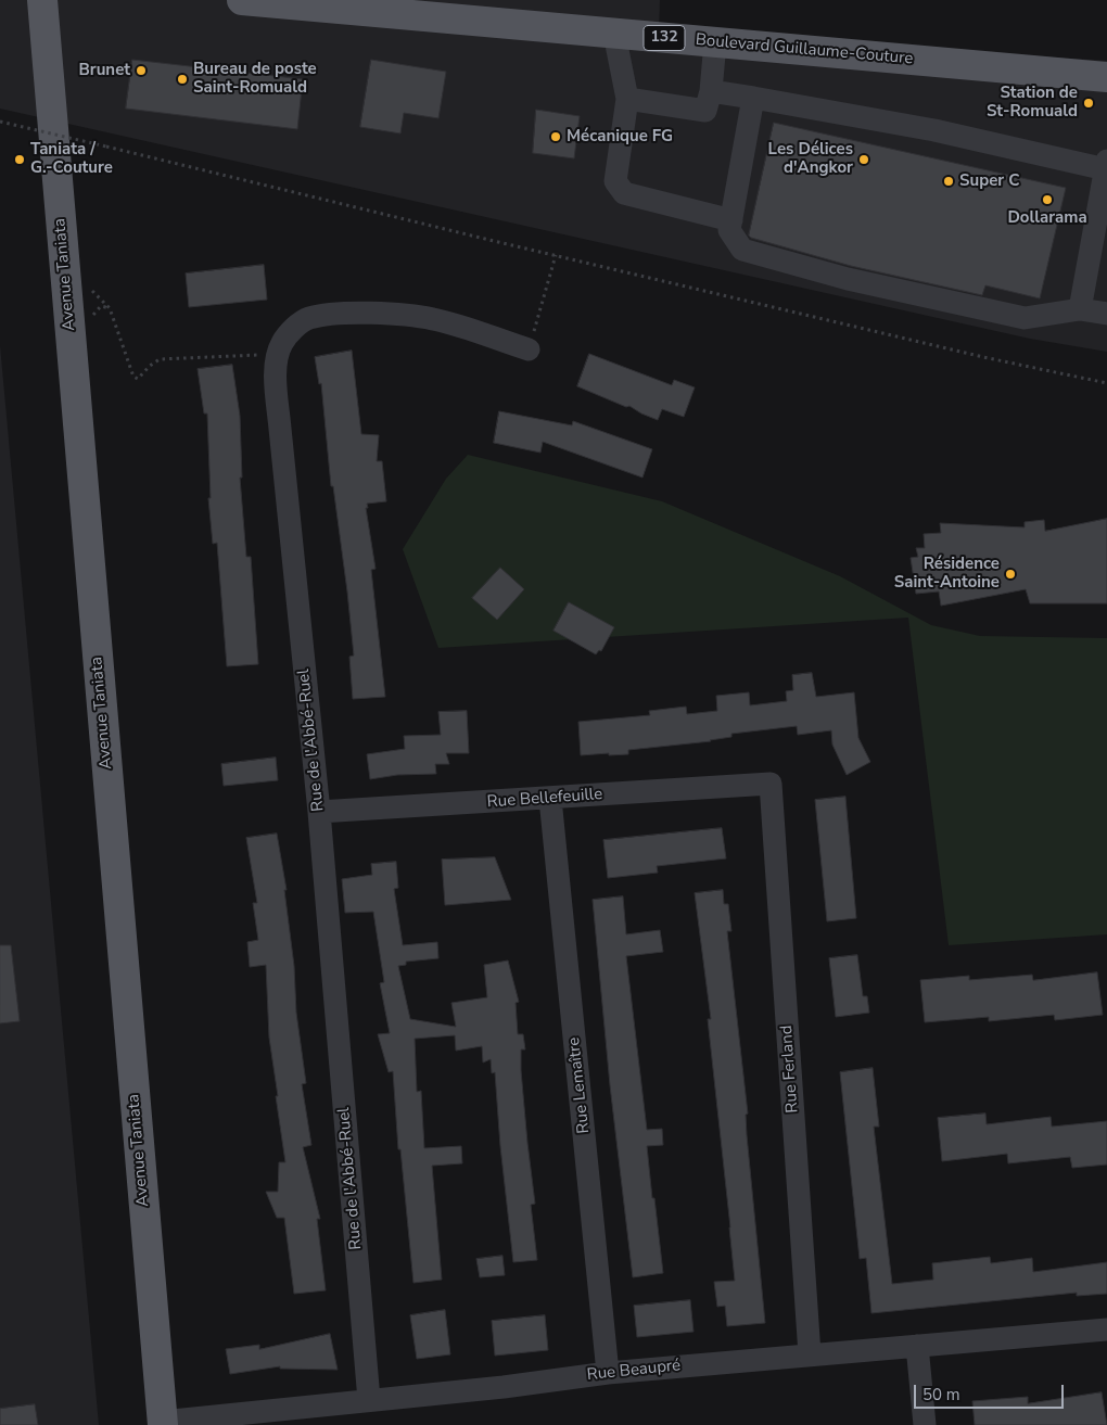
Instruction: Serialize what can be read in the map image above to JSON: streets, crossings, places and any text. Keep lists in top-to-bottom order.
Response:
{
  "streets": {
    "main road": ["132", "Boulevard Guillaume-Couture", "Avenue Taniata"],
    "street": [
      "Rue de l'Abbé-Ruel",
      "Rue Bellefeuille",
      "Rue Ferland",
      "Rue Lemaître",
      "Rue Beaupré"
    ]
  },
  "crossings": [
    ["Avenue Taniata", "Rue Beaupré"],
    ["Rue de l'Abbé-Ruel", "Rue Bellefeuille"],
    ["Rue de l'Abbé-Ruel", "Rue Beaupré"],
    ["Rue Bellefeuille", "Rue Ferland"],
    ["Rue Bellefeuille", "Rue Lemaître"],
    ["Rue Ferland", "Rue Beaupré"],
    ["Rue Lemaître", "Rue Beaupré"]
  ],
  "places": [
    "Brunet",
    "Bureau de poste Saint-Romuald",
    "Station de St-Romuald",
    "Mécanique FG",
    "Taniata / G.-Couture",
    "Les Délices d'Angkor",
    "Super C",
    "Dollarama",
    "Résidence Saint-Antoine"
  ],
  "scale_bar": "50 m"
}
